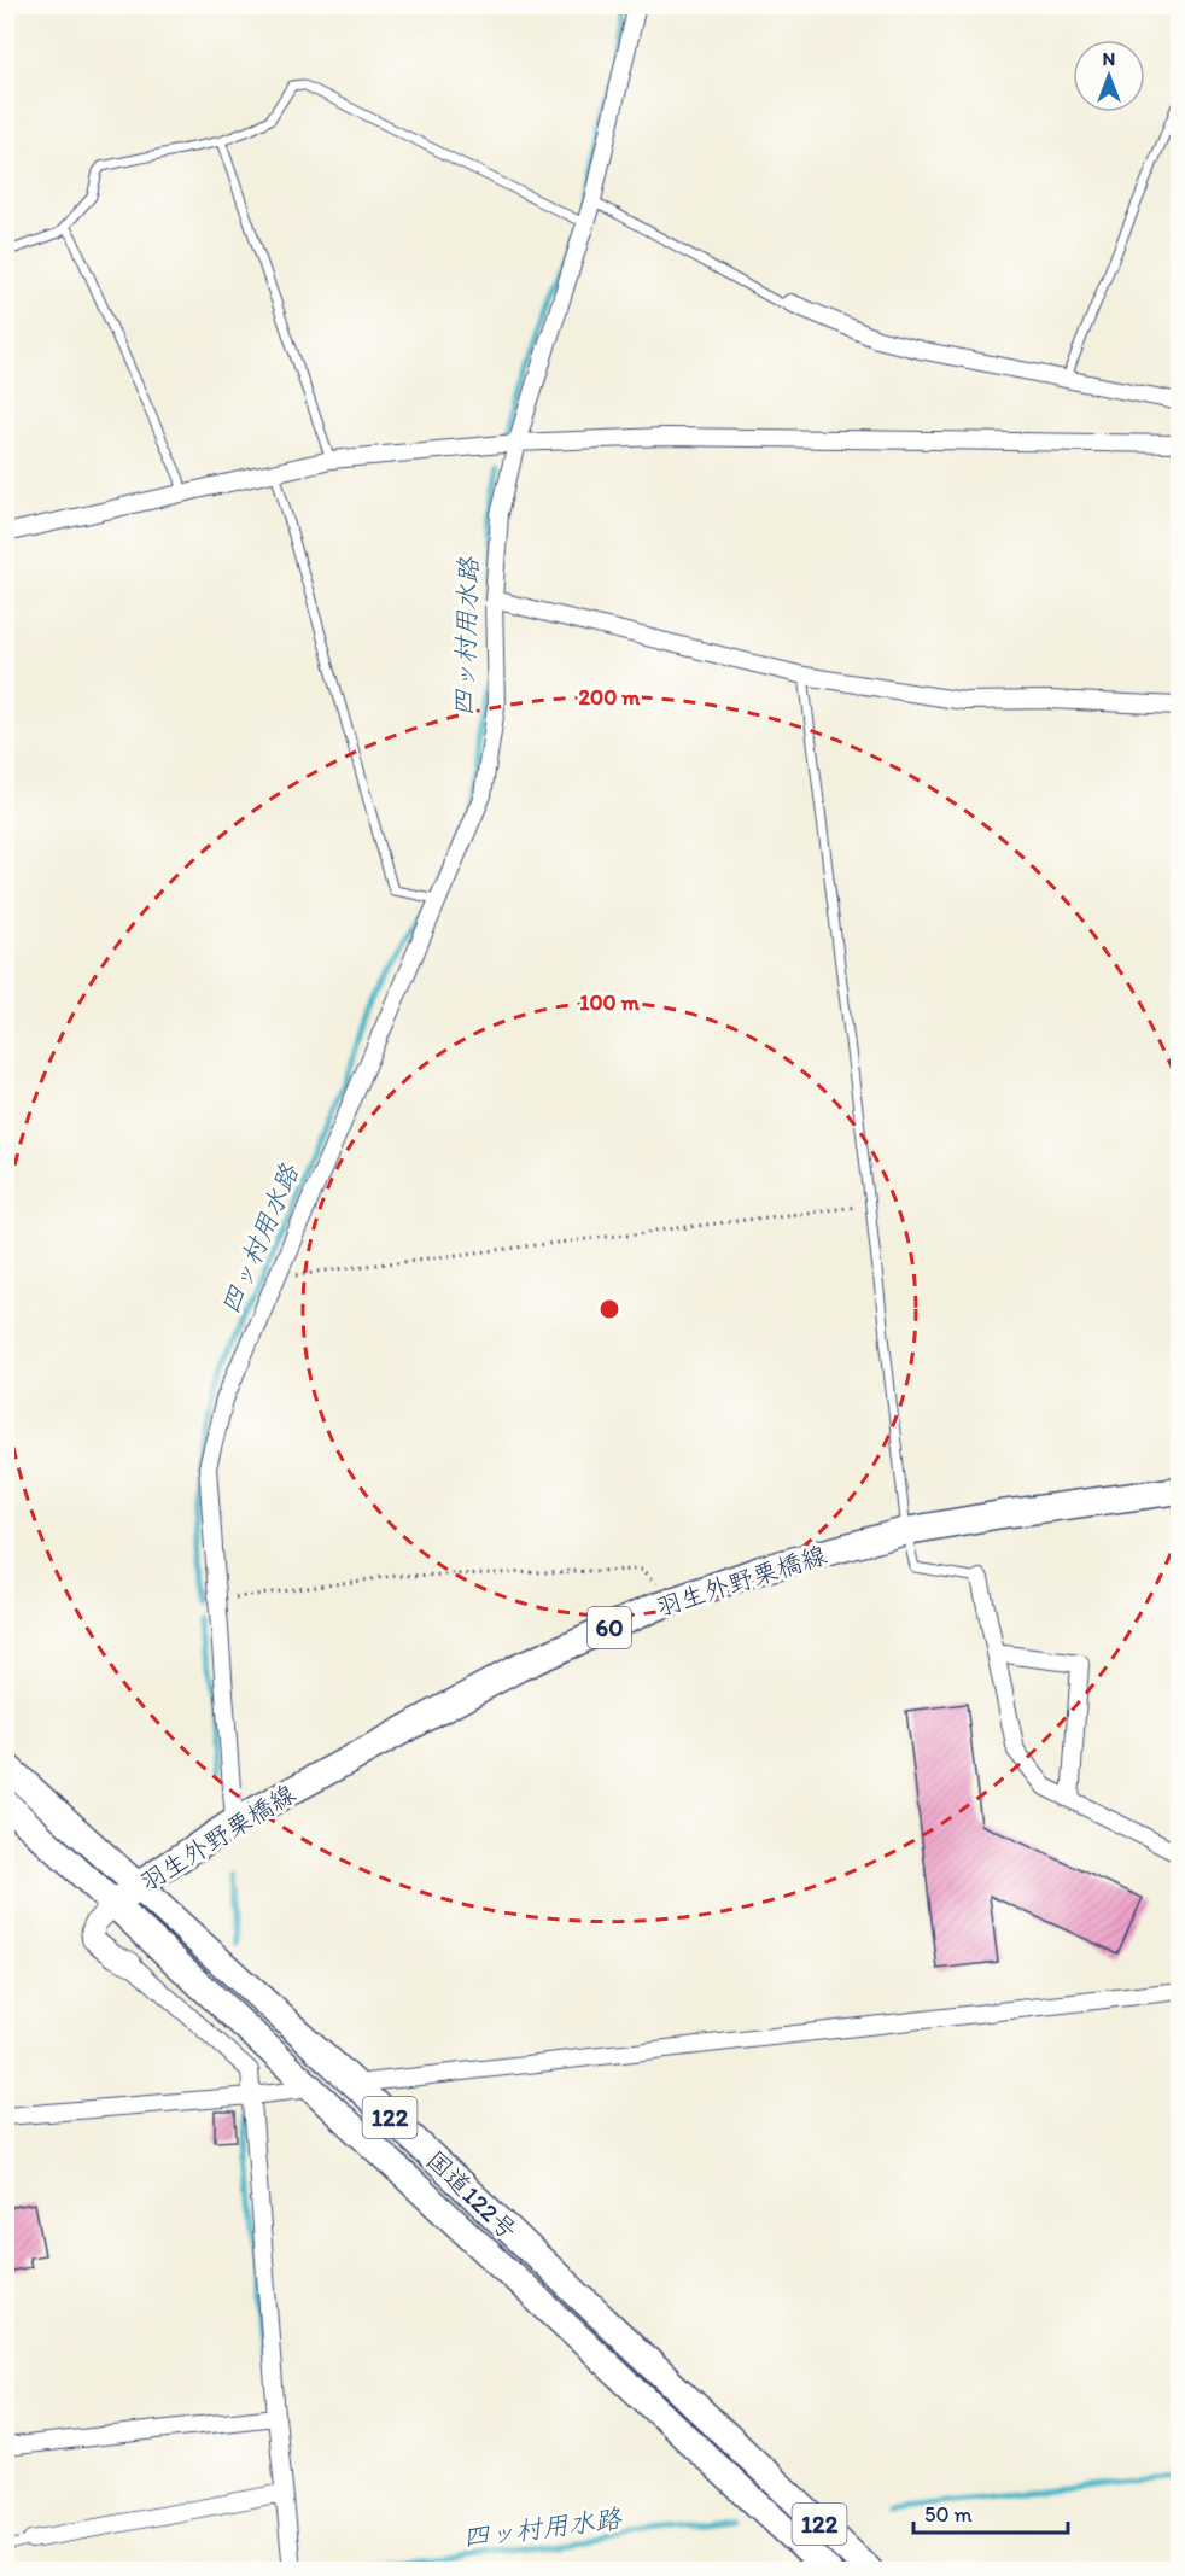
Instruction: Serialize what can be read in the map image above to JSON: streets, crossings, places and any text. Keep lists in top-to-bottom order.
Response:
{
  "streets": {
    "main road": [
      "羽生外野栗橋線",
      "60",
      "122",
      "国道122号"
    ]
  },
  "crossings": [
    ["羽生外野栗橋線", "国道122号"]
  ],
  "water": ["四ッ村用水路"],
  "scale_bar": "50 m",
  "north": "top",
  "rings": ["200 m", "100 m"]
}
